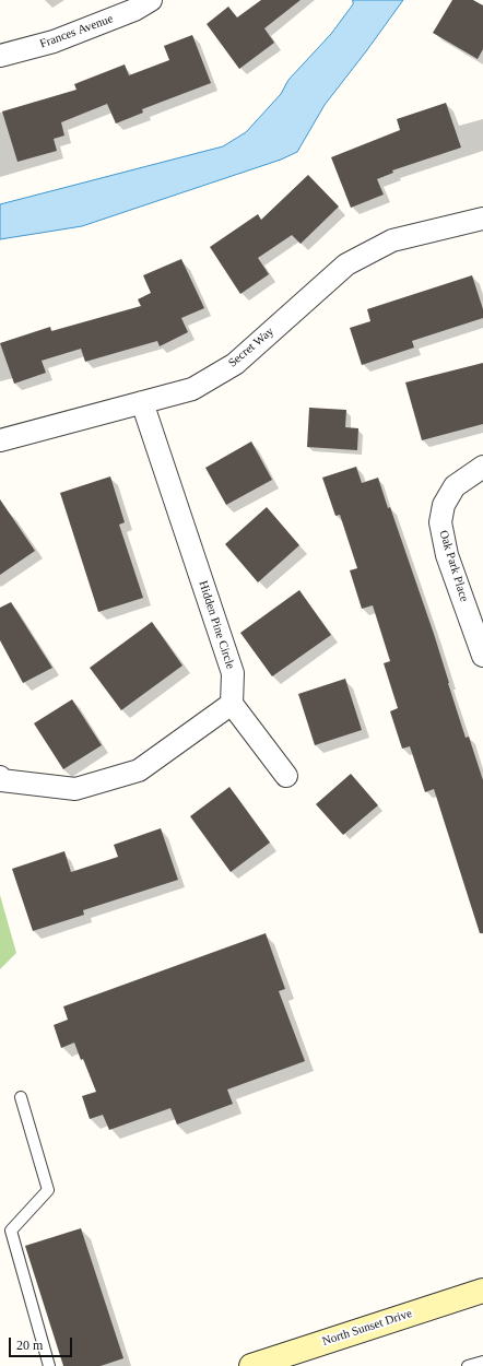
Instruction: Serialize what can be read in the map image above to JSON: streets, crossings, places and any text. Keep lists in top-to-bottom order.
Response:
{
  "streets": {
    "street": [
      "Frances Avenue",
      "Secret Way",
      "Oak Park Place",
      "Hidden Pine Circle",
      "North Sunset Drive"
    ]
  },
  "crossings": [
    ["Secret Way", "Hidden Pine Circle"]
  ],
  "scale_bar": "20 m"
}
